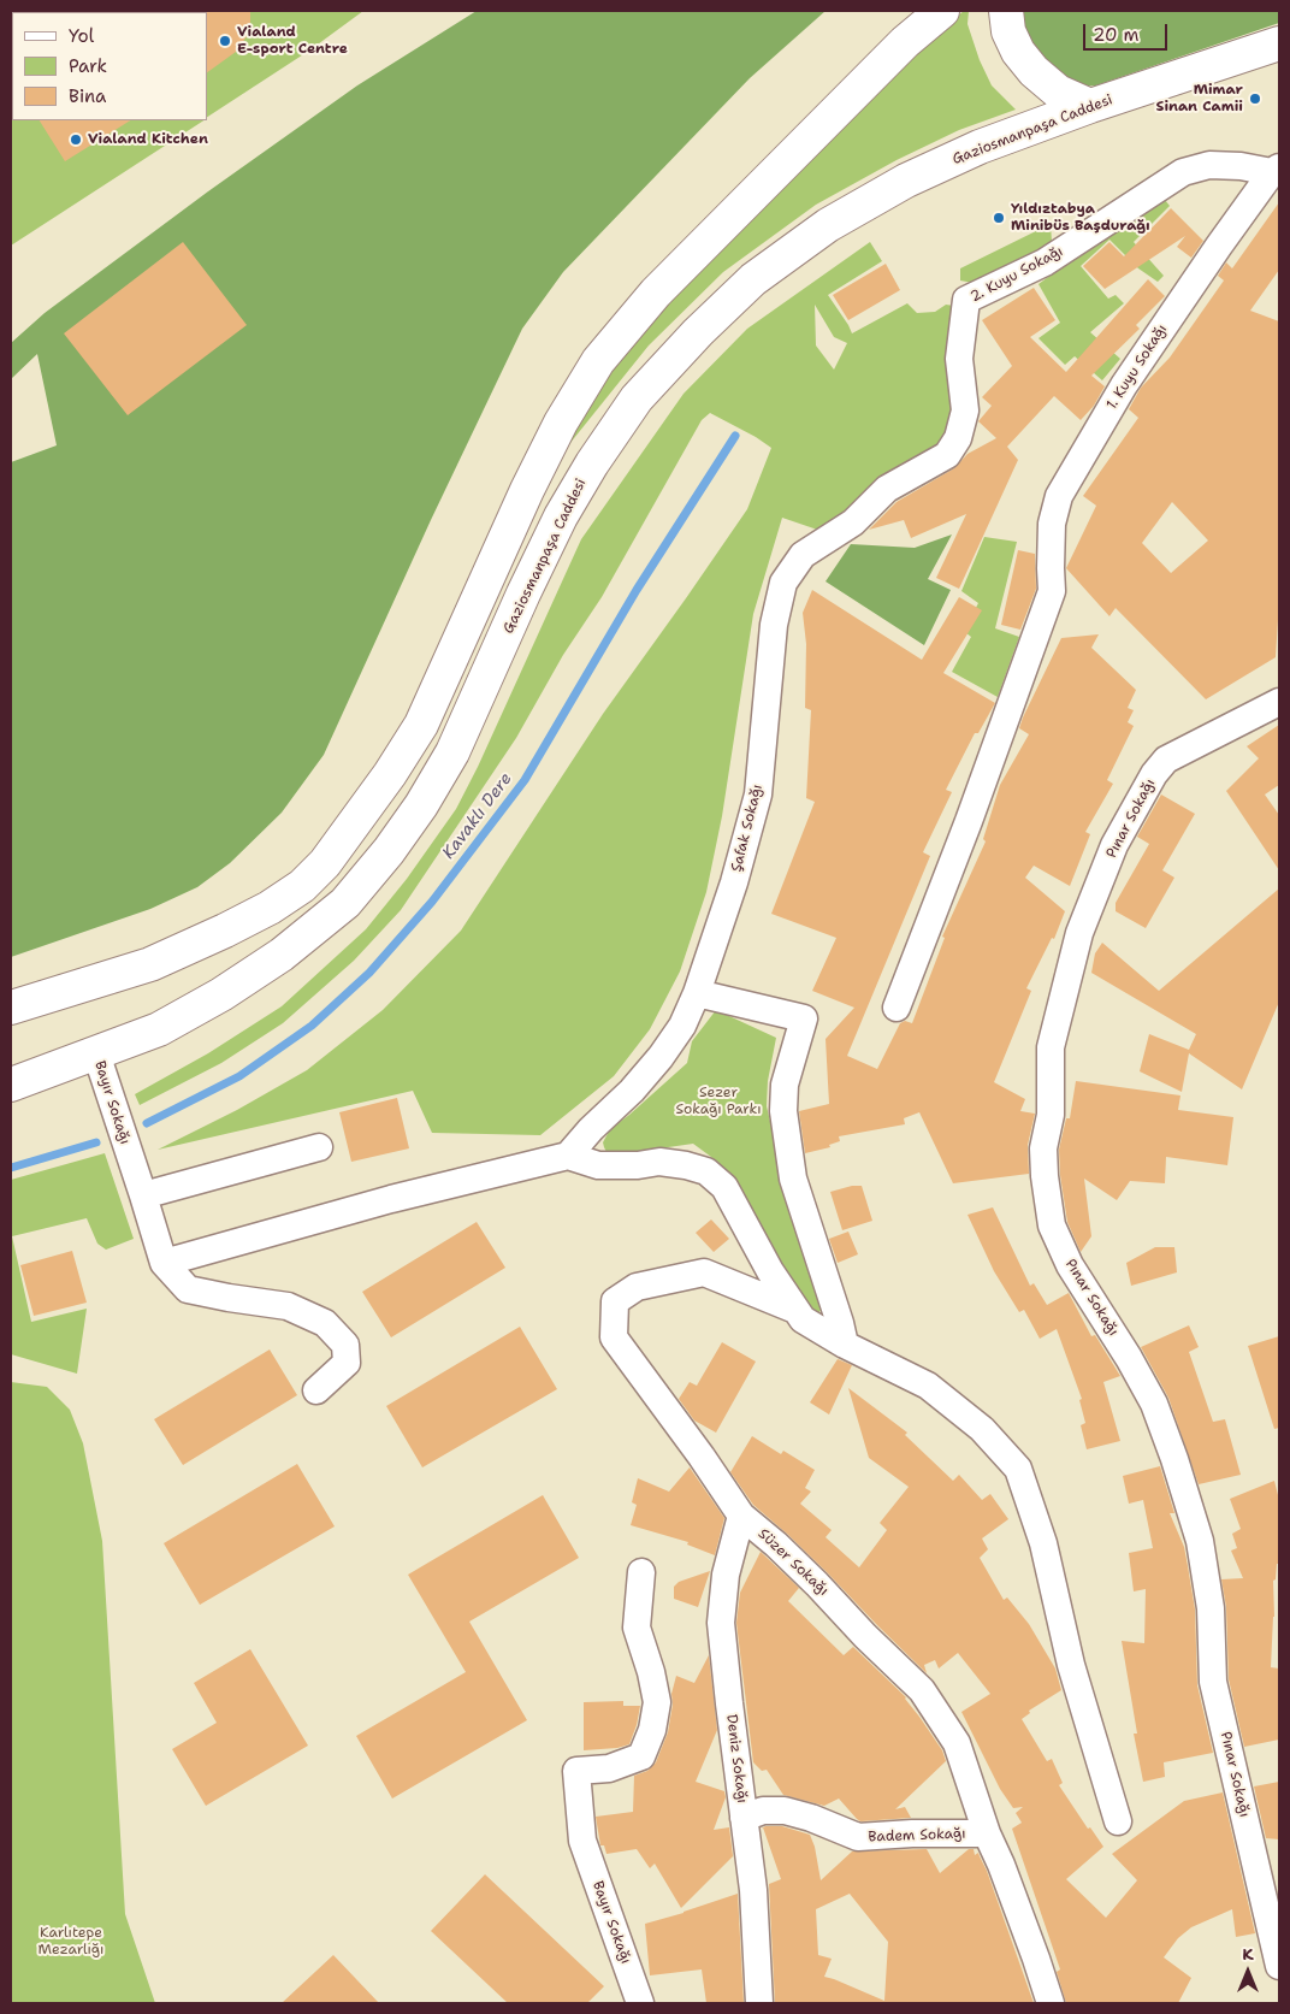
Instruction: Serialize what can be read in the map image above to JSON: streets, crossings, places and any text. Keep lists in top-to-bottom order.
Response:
{
  "streets": {
    "main road": ["Gaziosmanpaşa Caddesi"],
    "street": [
      "2. Kuyu Sokağı",
      "1. Kuyu Sokağı",
      "Pınar Sokağı",
      "Şafak Sokağı",
      "Bayır Sokağı",
      "Süzer Sokağı",
      "Deniz Sokağı",
      "Badem Sokağı"
    ]
  },
  "crossings": [
    ["Gaziosmanpaşa Caddesi", "Bayır Sokağı"],
    ["2. Kuyu Sokağı", "1. Kuyu Sokağı"],
    ["2. Kuyu Sokağı", "Şafak Sokağı"],
    ["Süzer Sokağı", "Deniz Sokağı"],
    ["Süzer Sokağı", "Badem Sokağı"],
    ["Deniz Sokağı", "Badem Sokağı"]
  ],
  "water": ["Kavaklı Dere"],
  "parks": ["Sezer Sokağı Parkı", "Karlıtepe Mezarlığı"],
  "places": [
    "Vialand E-sport Centre",
    "Mimar Sinan Camii",
    "Vialand Kitchen",
    "Yıldıztabya Minibüs Başdurağı"
  ],
  "legend": ["Yol", "Park", "Bina"],
  "scale_bar": "20 m",
  "north": "top"
}
